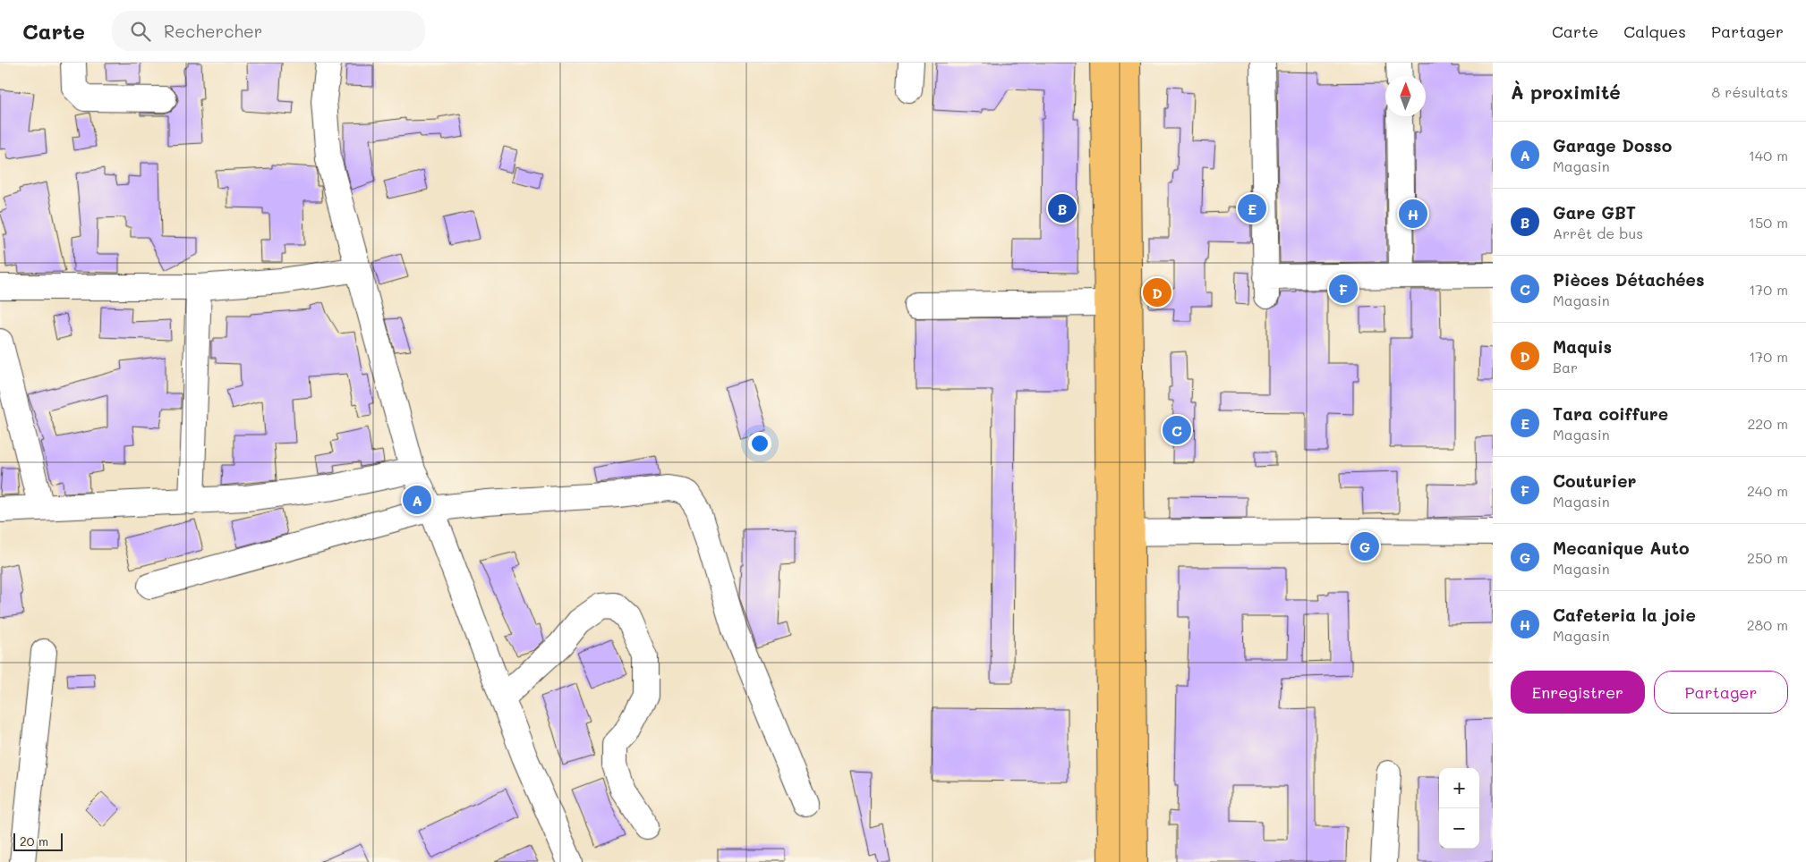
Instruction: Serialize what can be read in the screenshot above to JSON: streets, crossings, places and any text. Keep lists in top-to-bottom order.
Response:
{
  "scale_bar": "20 m",
  "north": "top",
  "page": {
    "header": "Carte",
    "search": "Rechercher",
    "nav": ["Carte", "Calques", "Partager"],
    "heading": ["À proximité", "8 résultats"],
    "list": [
      {
        "mark": "A",
        "name": "Garage Dosso",
        "note": "Magasin",
        "value": "140 m"
      },
      {
        "mark": "B",
        "name": "Gare GBT",
        "note": "Arrêt de bus",
        "value": "150 m"
      },
      {
        "mark": "C",
        "name": "Pièces Détachées",
        "note": "Magasin",
        "value": "170 m"
      },
      {
        "mark": "D",
        "name": "Maquis",
        "note": "Bar",
        "value": "170 m"
      },
      {
        "mark": "E",
        "name": "Tara coiffure",
        "note": "Magasin",
        "value": "220 m"
      },
      {
        "mark": "F",
        "name": "Couturier",
        "note": "Magasin",
        "value": "240 m"
      },
      {
        "mark": "G",
        "name": "Mecanique Auto",
        "note": "Magasin",
        "value": "250 m"
      },
      {
        "mark": "H",
        "name": "Cafeteria la joie",
        "note": "Magasin",
        "value": "280 m"
      }
    ],
    "pins": [
      "B",
      "E",
      "H",
      "F",
      "D",
      "C",
      "A",
      "G"
    ],
    "buttons": ["Enregistrer", "Partager"],
    "map_buttons": ["+", "−"],
    "scale": "20 m"
  }
}
